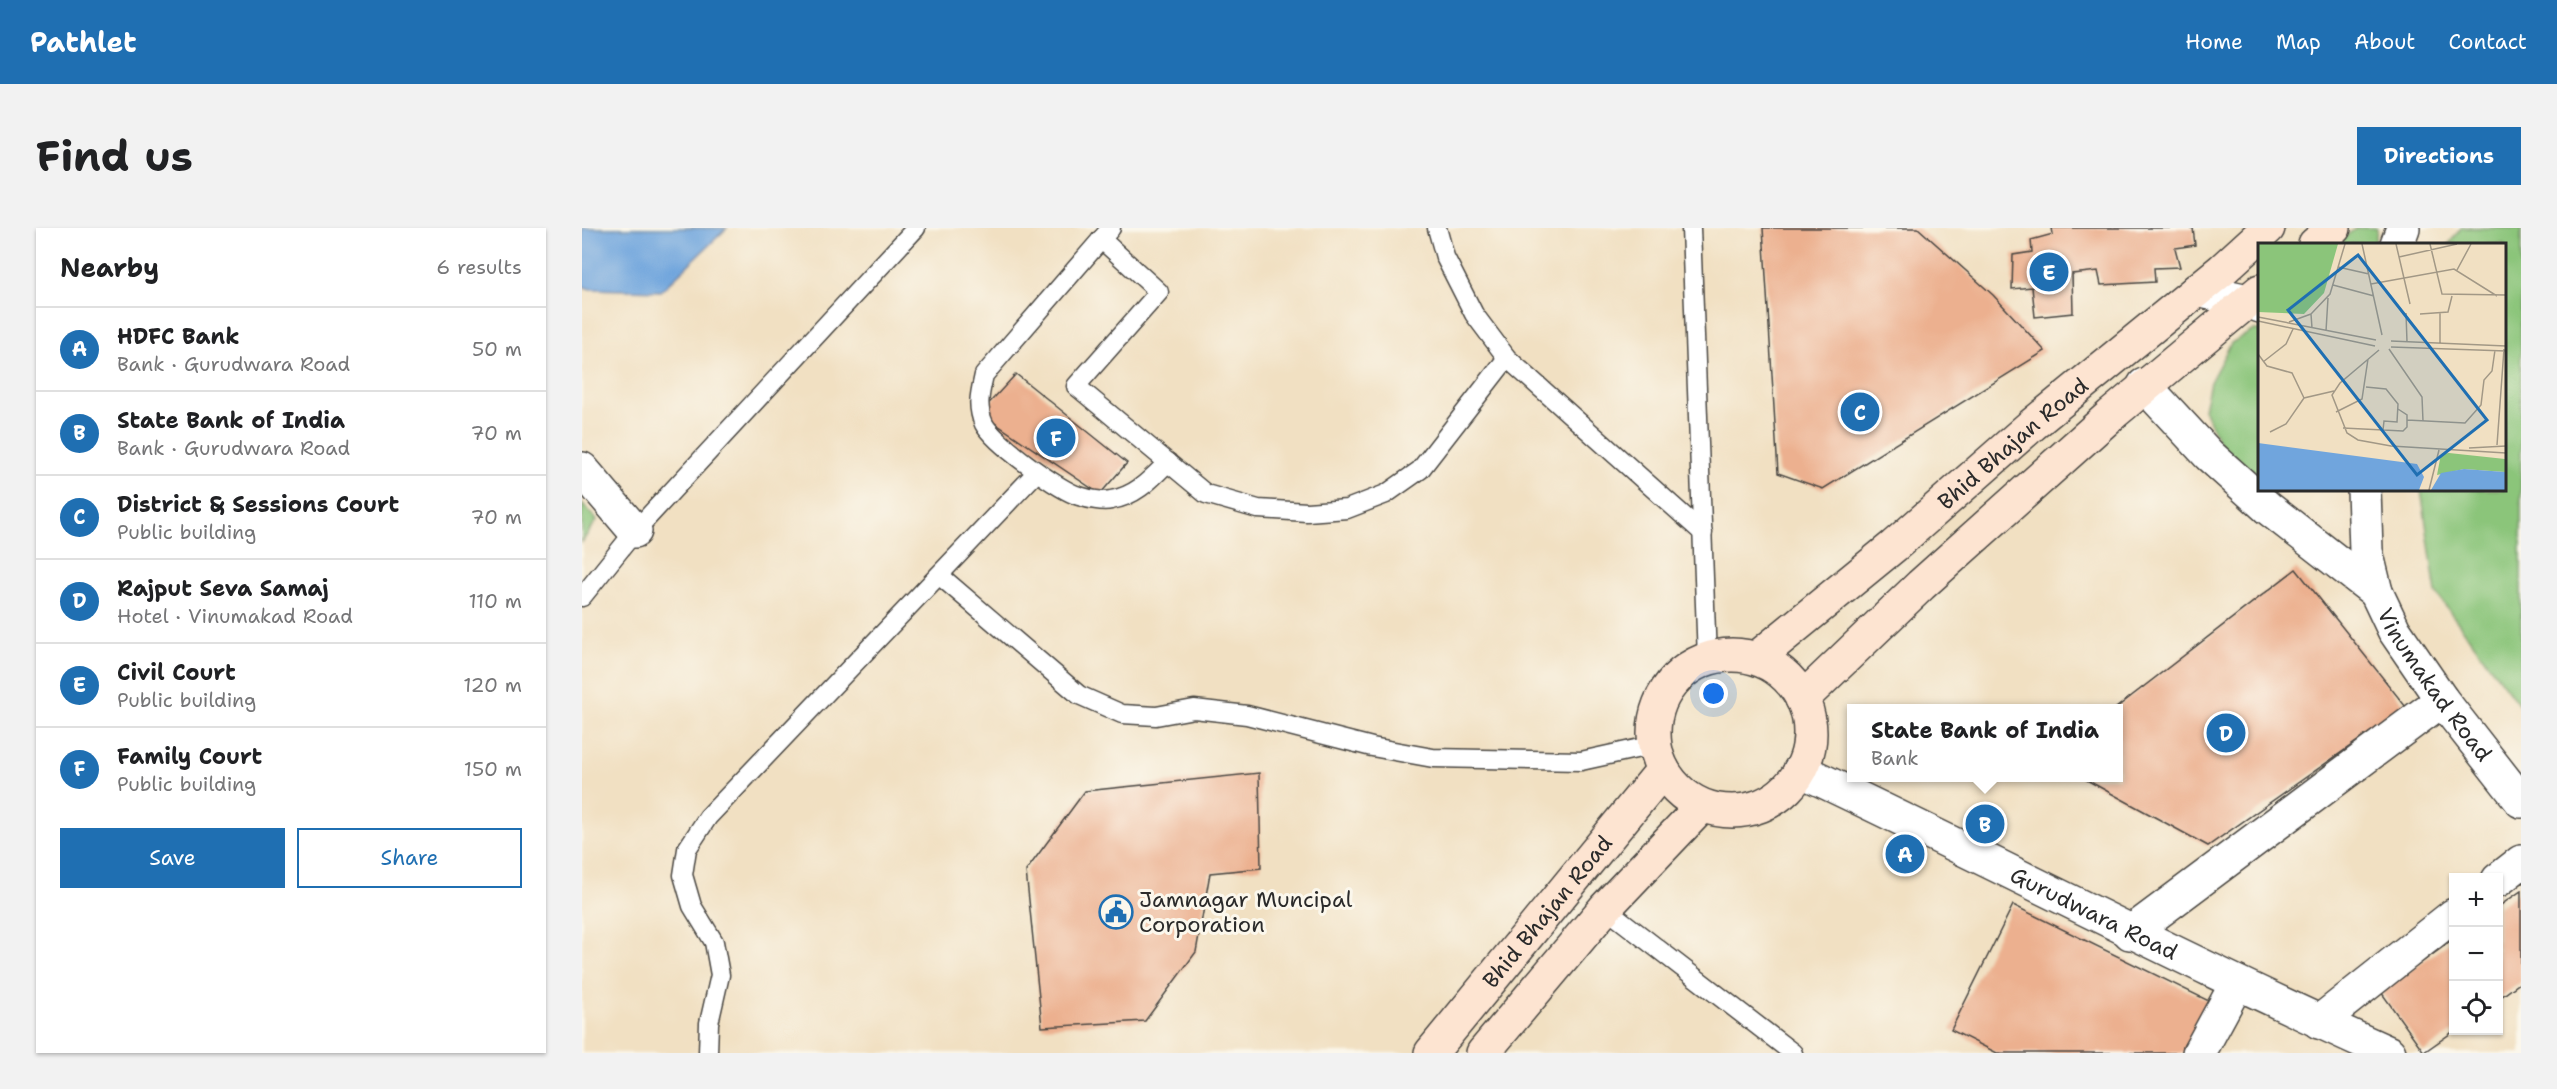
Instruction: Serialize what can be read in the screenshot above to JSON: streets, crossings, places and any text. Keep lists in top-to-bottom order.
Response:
{
  "streets": {
    "main road": ["Bhid Bhajan Road"],
    "street": ["Vinumakad Road", "Gurudwara Road"]
  },
  "crossings": [
    ["Bhid Bhajan Road", "Vinumakad Road"],
    ["Bhid Bhajan Road", "Gurudwara Road"]
  ],
  "places": {
    "public building": ["Jamnagar Muncipal Corporation"]
  },
  "page": {
    "header": "Pathlet",
    "nav": [
      "Home",
      "Map",
      "About",
      "Contact"
    ],
    "buttons": [
      "Directions",
      ["Save", "Share"]
    ],
    "title": "Find us",
    "heading": ["Nearby", "6 results"],
    "pins": [
      "E",
      "C",
      "F",
      "D",
      "B",
      "A"
    ],
    "list": [
      {
        "mark": "A",
        "name": "HDFC Bank",
        "note": "Bank · Gurudwara Road",
        "value": "50 m"
      },
      {
        "mark": "B",
        "name": "State Bank of India",
        "note": "Bank · Gurudwara Road",
        "value": "70 m"
      },
      {
        "mark": "C",
        "name": "District & Sessions Court",
        "note": "Public building",
        "value": "70 m"
      },
      {
        "mark": "D",
        "name": "Rajput Seva Samaj",
        "note": "Hotel · Vinumakad Road",
        "value": "110 m"
      },
      {
        "mark": "E",
        "name": "Civil Court",
        "note": "Public building",
        "value": "120 m"
      },
      {
        "mark": "F",
        "name": "Family Court",
        "note": "Public building",
        "value": "150 m"
      }
    ],
    "popup": ["State Bank of India", "Bank"],
    "map_buttons": ["+", "−"]
  }
}
